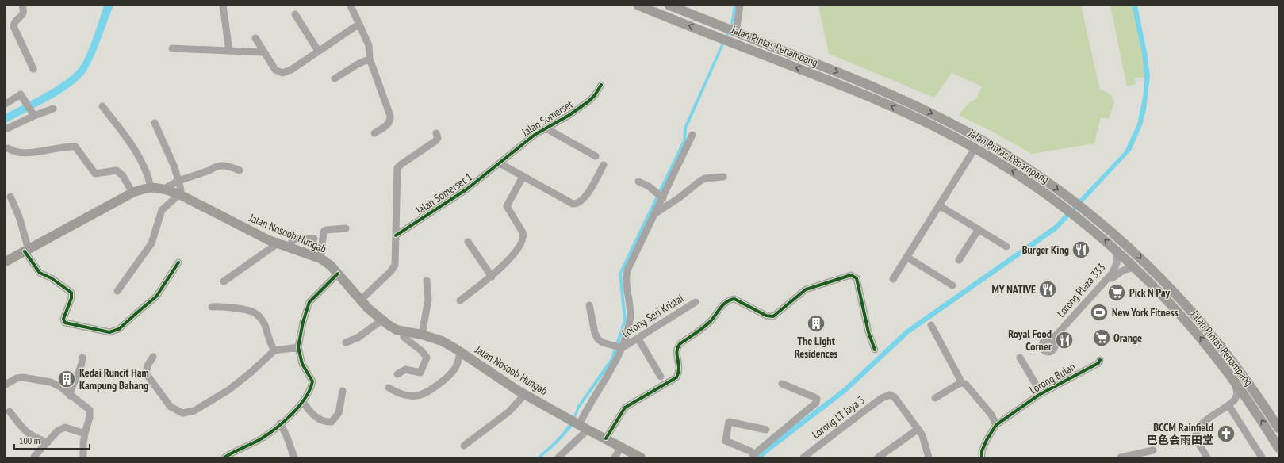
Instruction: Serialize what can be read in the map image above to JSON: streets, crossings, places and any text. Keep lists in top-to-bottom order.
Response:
{
  "streets": {
    "main road": ["Jalan Pintas Penampang", "Jalan Nosoob Hungab"],
    "street": [
      "Jalan Somerset",
      "Jalan Somerset 1",
      "Lorong Plaza 333",
      "Lorong Seri Kristal",
      "Lorong Bulan",
      "Lorong LT Jaya 3"
    ]
  },
  "crossings": [
    ["Jalan Pintas Penampang", "Lorong Plaza 333"],
    ["Jalan Somerset", "Jalan Somerset 1"]
  ],
  "places": {
    "restaurant": ["Burger King", "MY NATIVE", "Royal Food Corner"],
    "supermarket": ["Pick N Pay", "Orange"],
    "sports": ["New York Fitness"],
    "building": ["The Light Residences", "Kedai Runcit Ham Kampung Bahang"],
    "church": ["BCCM Rainfield 巴色会雨田堂"]
  },
  "scale_bar": "100 m"
}
